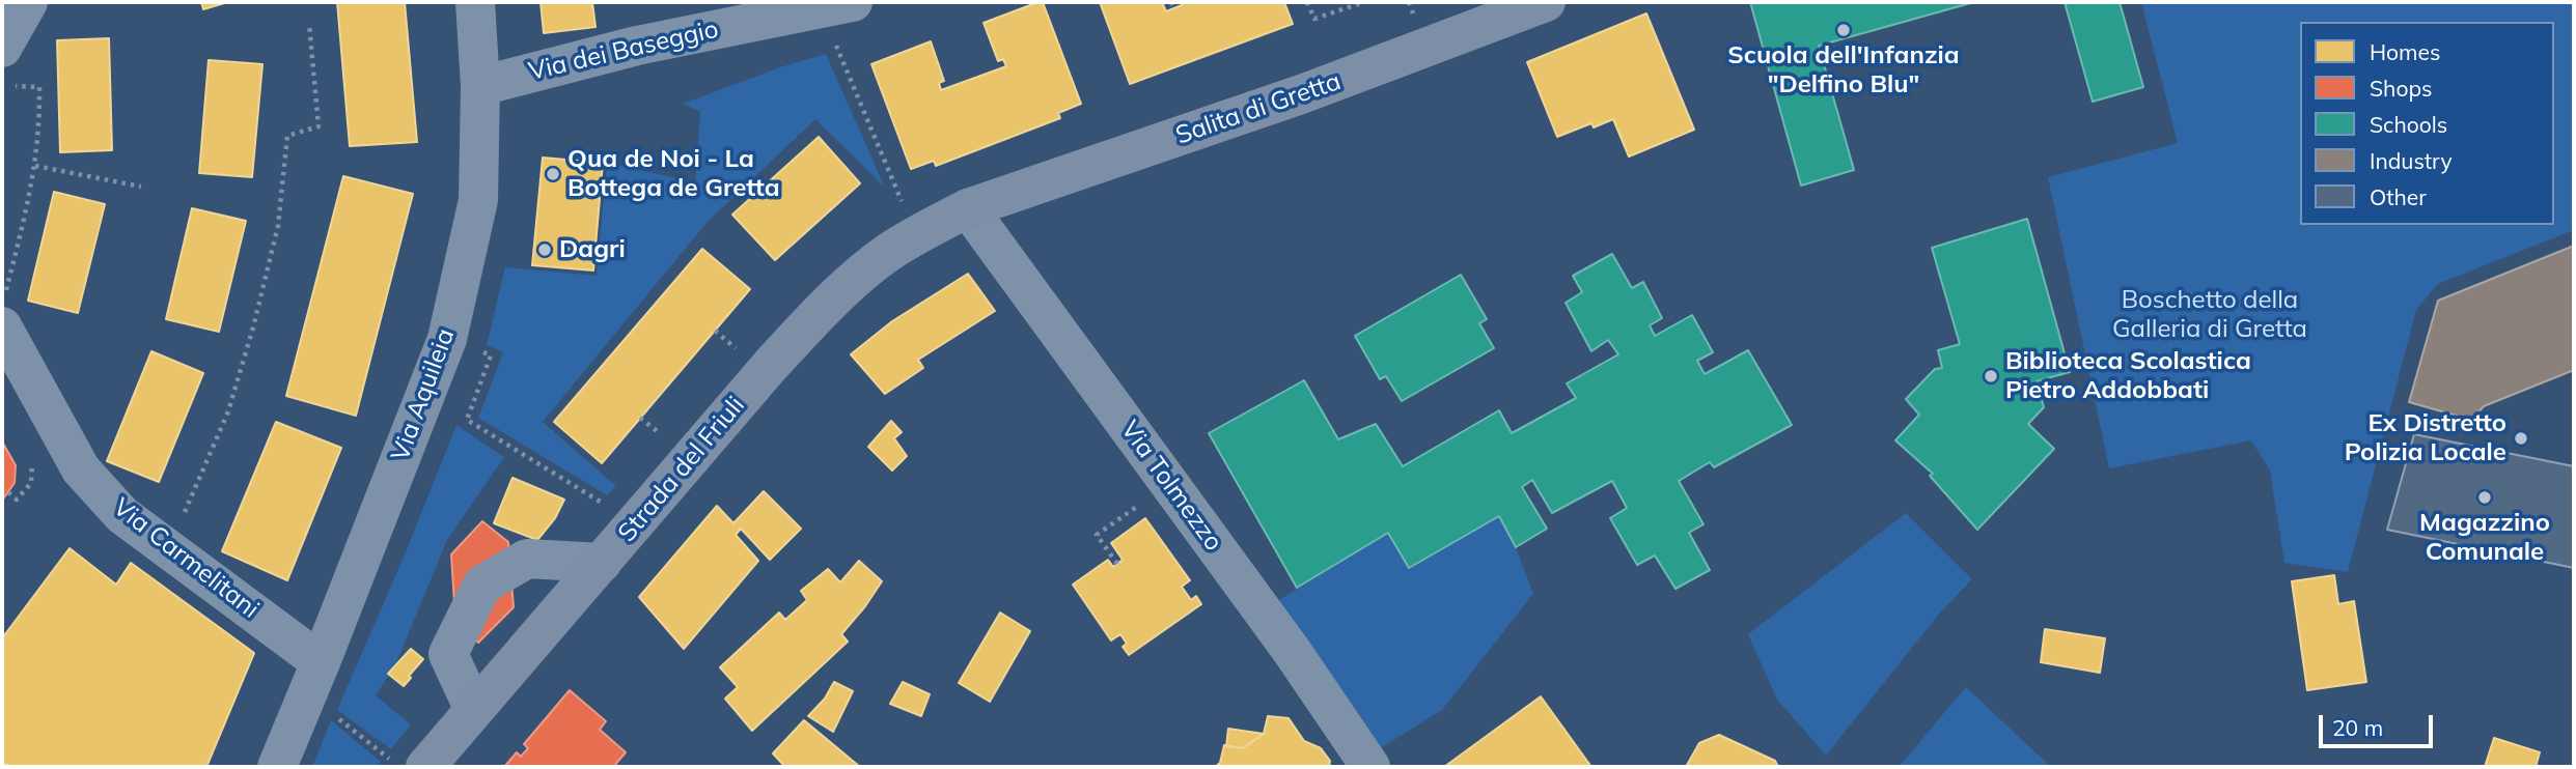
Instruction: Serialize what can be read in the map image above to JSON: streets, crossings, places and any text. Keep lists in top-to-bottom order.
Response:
{
  "streets": {
    "main road": ["Salita di Gretta", "Strada del Friuli"],
    "street": [
      "Via dei Baseggio",
      "Via Aquileia",
      "Via Tolmezzo",
      "Via Carmelitani"
    ]
  },
  "crossings": [
    ["Via dei Baseggio", "Via Aquileia"],
    ["Salita di Gretta", "Strada del Friuli"],
    ["Salita di Gretta", "Via Tolmezzo"],
    ["Via Aquileia", "Via Carmelitani"],
    ["Strada del Friuli", "Via Tolmezzo"]
  ],
  "parks": ["Boschetto della Galleria di Gretta"],
  "places": [
    "Scuola dell'Infanzia \"Delfino Blu\"",
    "Qua de Noi - La Bottega de Gretta",
    "Dagri",
    "Biblioteca Scolastica Pietro Addobbati",
    "Ex Distretto Polizia Locale",
    "Magazzino Comunale"
  ],
  "legend": [
    "Homes",
    "Shops",
    "Schools",
    "Industry",
    "Other"
  ],
  "scale_bar": "20 m"
}
